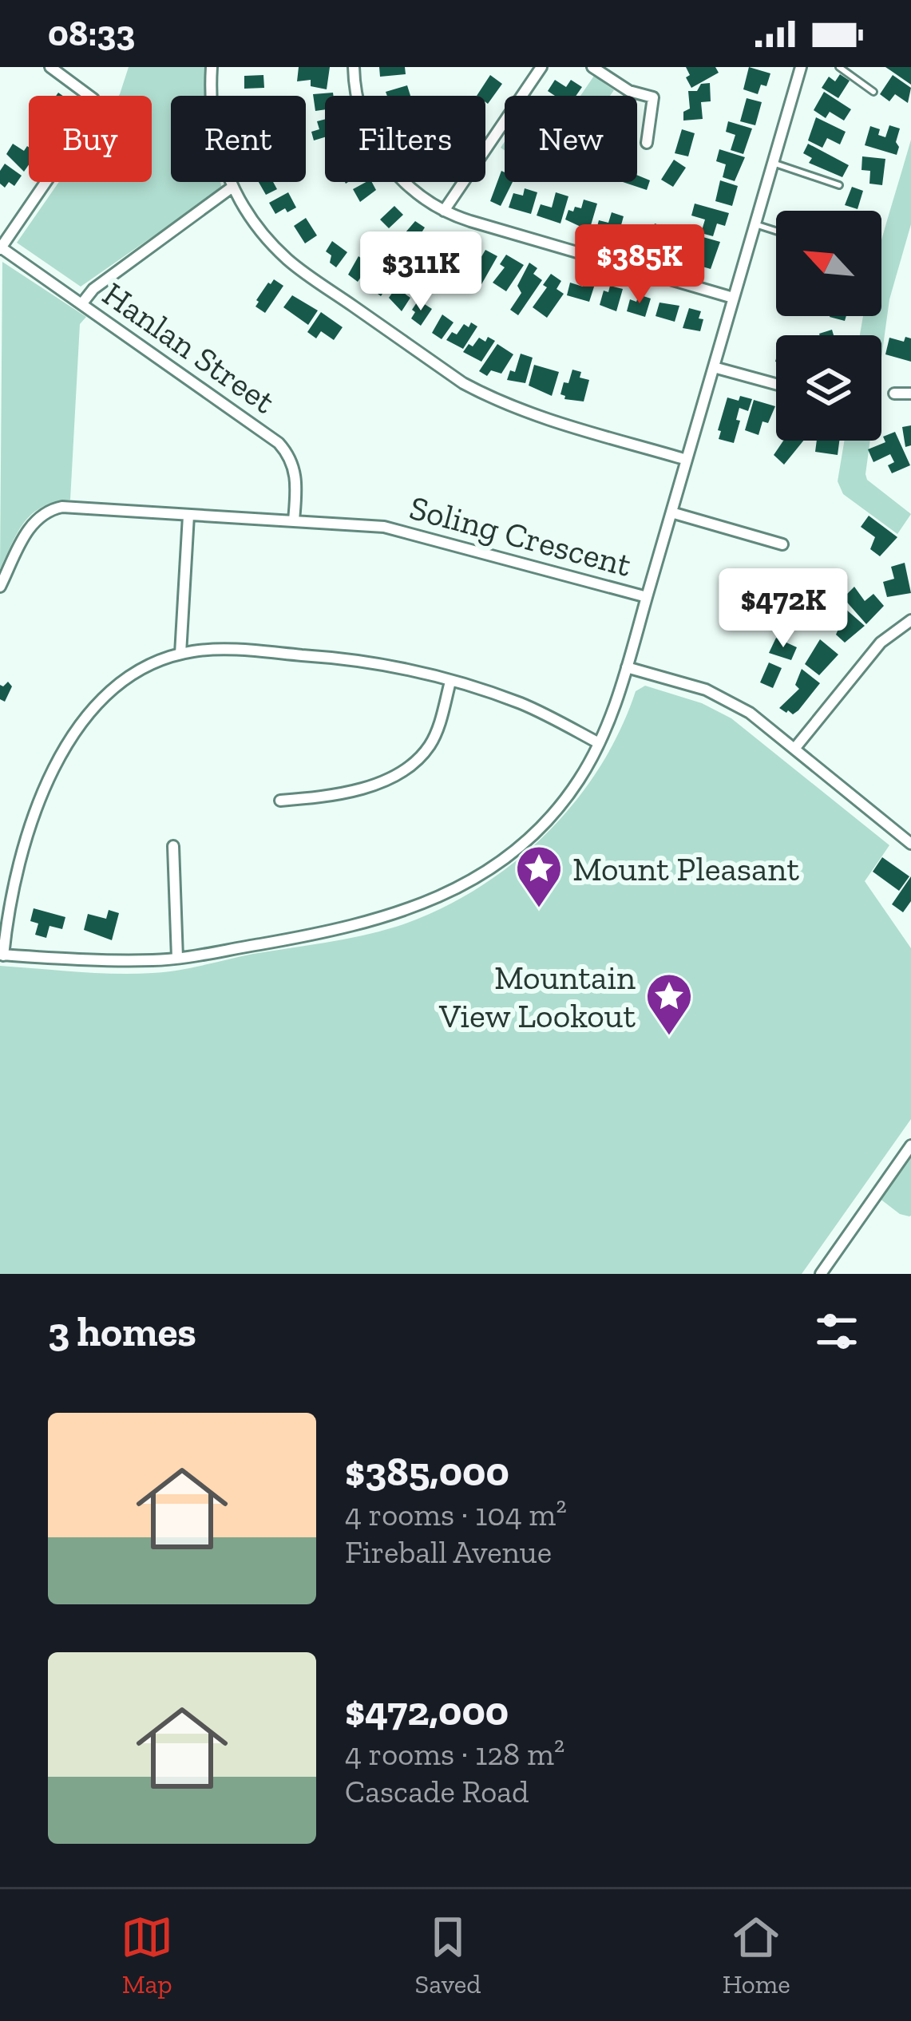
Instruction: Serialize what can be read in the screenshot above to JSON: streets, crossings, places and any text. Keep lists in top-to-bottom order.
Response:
{
  "streets": {
    "street": ["Hanlan Street", "Soling Crescent"]
  },
  "crossings": [
    ["Hanlan Street", "Soling Crescent"]
  ],
  "places": {
    "place": ["Mount Pleasant", "Mountain View Lookout"]
  },
  "north": "top left",
  "page": {
    "status": "08:33",
    "chip": [
      "Buy",
      "Rent",
      "Filters",
      "New"
    ],
    "price": ["$385K", "$311K", "$472K"],
    "heading": "3 homes",
    "list": [
      {
        "name": "$385,000",
        "note": "4 rooms · 104 m² · Fireball Avenue"
      },
      {
        "name": "$472,000",
        "note": "4 rooms · 128 m² · Cascade Road"
      }
    ],
    "tabs": ["Map", "Saved", "Home"]
  }
}
